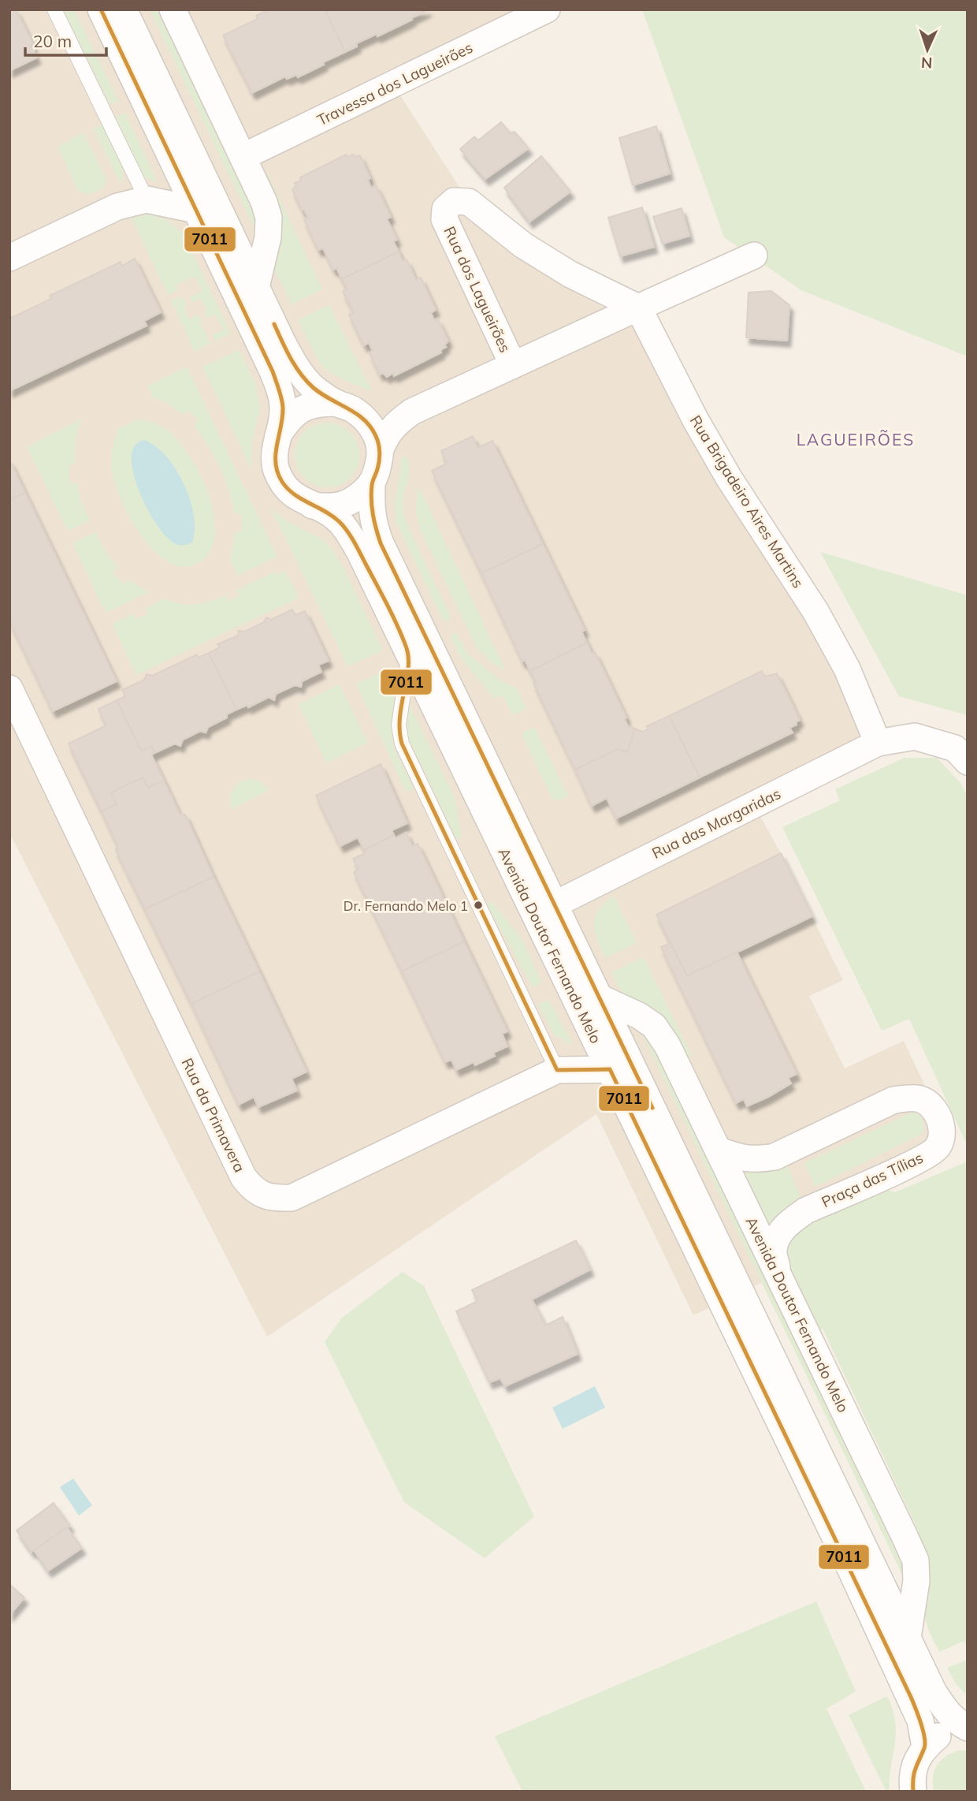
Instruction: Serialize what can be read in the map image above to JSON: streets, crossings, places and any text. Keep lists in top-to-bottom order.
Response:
{
  "streets": {
    "street": [
      "Travessa dos Lagueirões",
      "Rua dos Lagueirões",
      "Rua Brigadeiro Aires Martins",
      "Rua das Margaridas",
      "Avenida Doutor Fernando Melo",
      "Rua da Primavera",
      "Praça das Tílias"
    ]
  },
  "crossings": [
    ["Rua dos Lagueirões", "Rua Brigadeiro Aires Martins"],
    ["Rua Brigadeiro Aires Martins", "Rua das Margaridas"],
    ["Rua das Margaridas", "Avenida Doutor Fernando Melo"],
    ["Avenida Doutor Fernando Melo", "Rua da Primavera"],
    ["Avenida Doutor Fernando Melo", "Praça das Tílias"]
  ],
  "districts": ["LAGUEIRÕES"],
  "places": ["Dr. Fernando Melo 1"],
  "lines": ["transit line 7011"],
  "scale_bar": "20 m",
  "north": "bottom"
}
